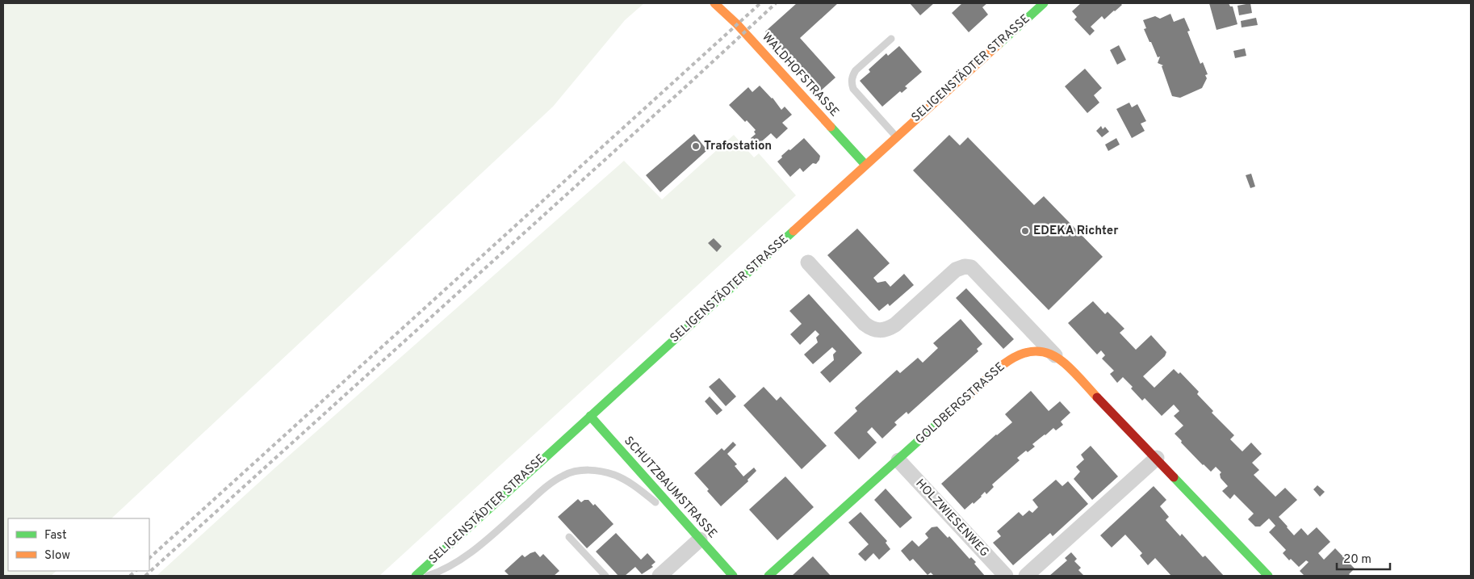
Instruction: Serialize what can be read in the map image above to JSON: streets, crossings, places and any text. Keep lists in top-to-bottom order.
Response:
{
  "streets": {
    "street": [
      "SELIGENSTÄDTER STRASSE",
      "WALDHOFSTRASSE",
      "GOLDBERGSTRASSE",
      "SCHUTZBAUMSTRASSE",
      "HOLZWIESENWEG"
    ]
  },
  "crossings": [
    ["SELIGENSTÄDTER STRASSE", "WALDHOFSTRASSE"],
    ["SELIGENSTÄDTER STRASSE", "SCHUTZBAUMSTRASSE"],
    ["GOLDBERGSTRASSE", "HOLZWIESENWEG"]
  ],
  "places": ["Trafostation", "EDEKA Richter"],
  "legend": ["Fast", "Slow"],
  "scale_bar": "20 m"
}
